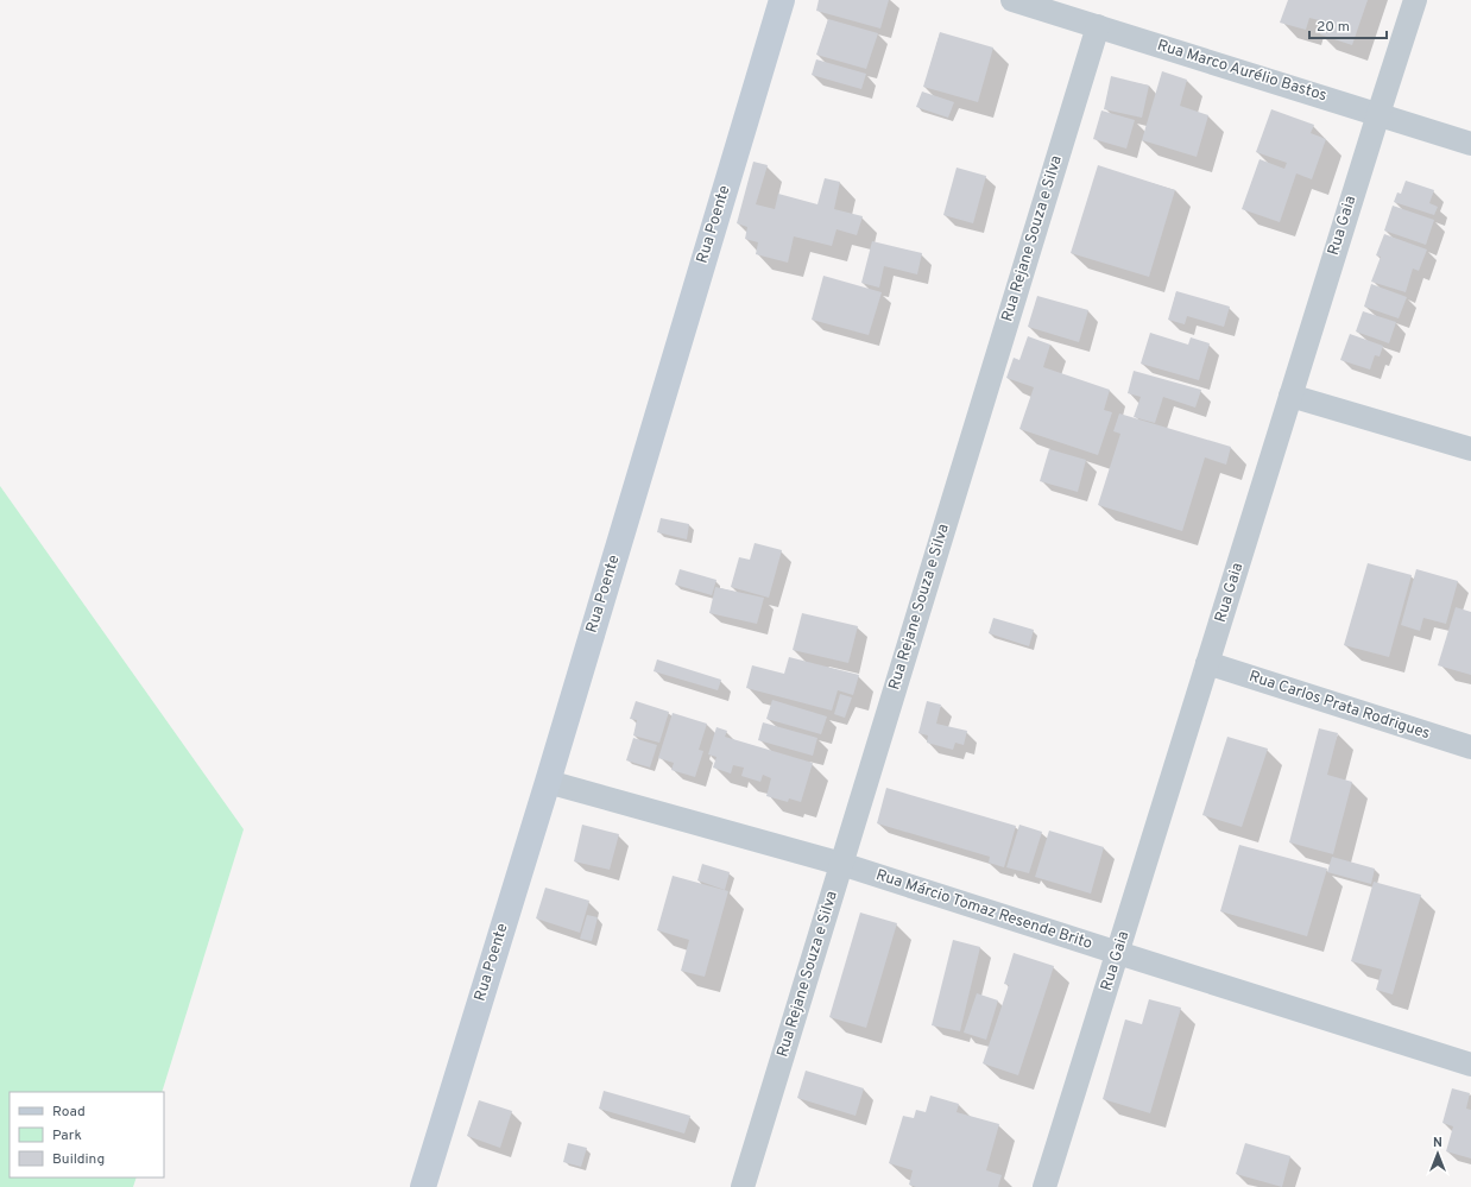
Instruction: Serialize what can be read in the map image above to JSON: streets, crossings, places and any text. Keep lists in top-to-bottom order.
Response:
{
  "streets": {
    "street": [
      "Rua Marco Aurélio Bastos",
      "Rua Poente",
      "Rua Gaia",
      "Rua Rejane Souza e Silva",
      "Rua Carlos Prata Rodrigues",
      "Rua Márcio Tomaz Resende Brito"
    ]
  },
  "crossings": [
    ["Rua Marco Aurélio Bastos", "Rua Gaia"],
    ["Rua Marco Aurélio Bastos", "Rua Rejane Souza e Silva"],
    ["Rua Poente", "Rua Márcio Tomaz Resende Brito"],
    ["Rua Gaia", "Rua Carlos Prata Rodrigues"],
    ["Rua Gaia", "Rua Márcio Tomaz Resende Brito"],
    ["Rua Rejane Souza e Silva", "Rua Márcio Tomaz Resende Brito"]
  ],
  "legend": ["Road", "Park", "Building"],
  "scale_bar": "20 m",
  "north": "top"
}
